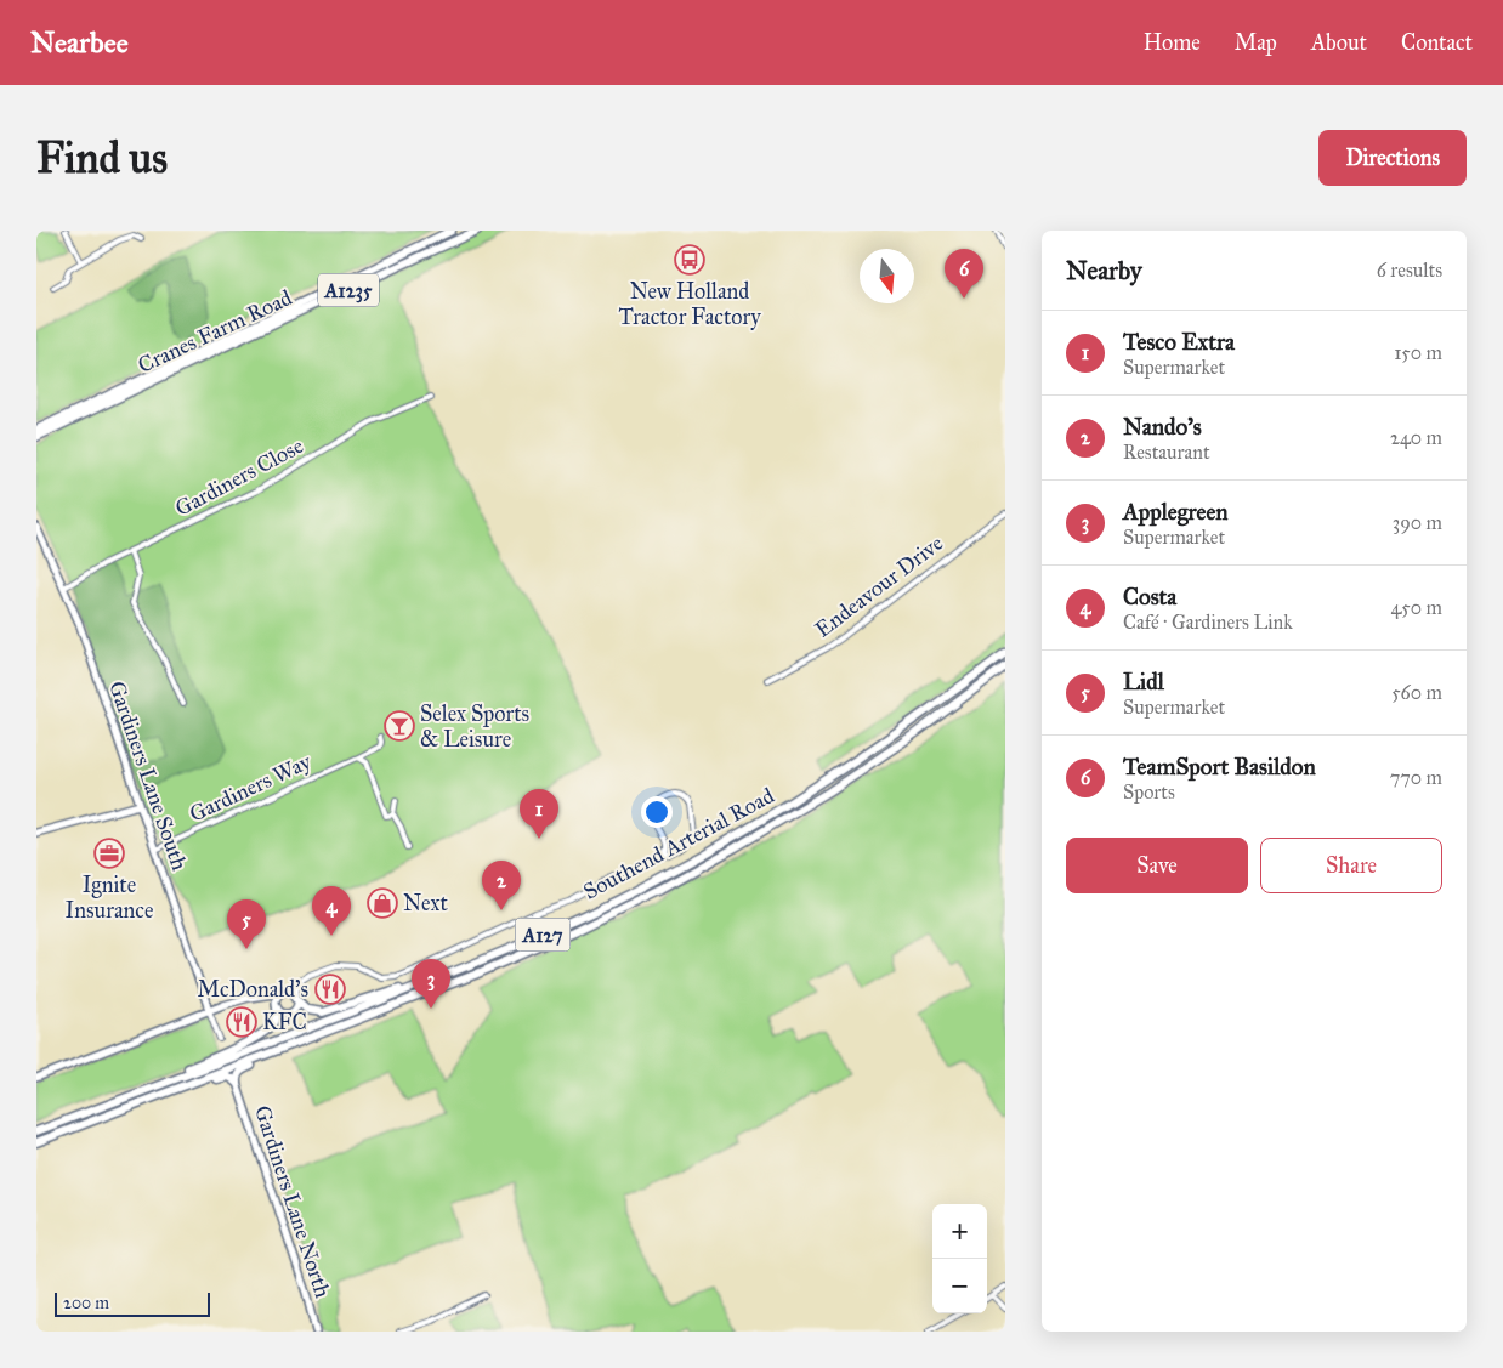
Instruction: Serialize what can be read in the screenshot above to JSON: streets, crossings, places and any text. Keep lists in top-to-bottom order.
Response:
{
  "streets": {
    "main road": [
      "A1235",
      "Cranes Farm Road",
      "Southend Arterial Road",
      "A127"
    ],
    "street": [
      "Gardiners Close",
      "Endeavour Drive",
      "Gardiners Lane South",
      "Gardiners Way",
      "Gardiners Lane North"
    ]
  },
  "crossings": [
    ["Gardiners Close", "Gardiners Lane South"],
    ["Gardiners Lane South", "Gardiners Way"],
    ["Southend Arterial Road", "A127"],
    ["A127", "Gardiners Lane North"]
  ],
  "places": {
    "bus stop": ["New Holland Tractor Factory"],
    "bar": ["Selex Sports & Leisure"],
    "office": ["Ignite Insurance"],
    "shop": ["Next"],
    "restaurant": ["McDonald's", "KFC"]
  },
  "scale_bar": "200 m",
  "north": "bottom",
  "page": {
    "header": "Nearbee",
    "nav": [
      "Home",
      "Map",
      "About",
      "Contact"
    ],
    "buttons": [
      "Directions",
      ["Save", "Share"]
    ],
    "title": "Find us",
    "heading": ["Nearby", "6 results"],
    "pins": [
      "6",
      "1",
      "2",
      "4",
      "5",
      "3"
    ],
    "list": [
      {
        "mark": "1",
        "name": "Tesco Extra",
        "note": "Supermarket",
        "value": "150 m"
      },
      {
        "mark": "2",
        "name": "Nando's",
        "note": "Restaurant",
        "value": "240 m"
      },
      {
        "mark": "3",
        "name": "Applegreen",
        "note": "Supermarket",
        "value": "390 m"
      },
      {
        "mark": "4",
        "name": "Costa",
        "note": "Café · Gardiners Link",
        "value": "450 m"
      },
      {
        "mark": "5",
        "name": "Lidl",
        "note": "Supermarket",
        "value": "560 m"
      },
      {
        "mark": "6",
        "name": "TeamSport Basildon",
        "note": "Sports",
        "value": "770 m"
      }
    ],
    "map_buttons": ["+", "−"],
    "scale": "200 m"
  }
}
